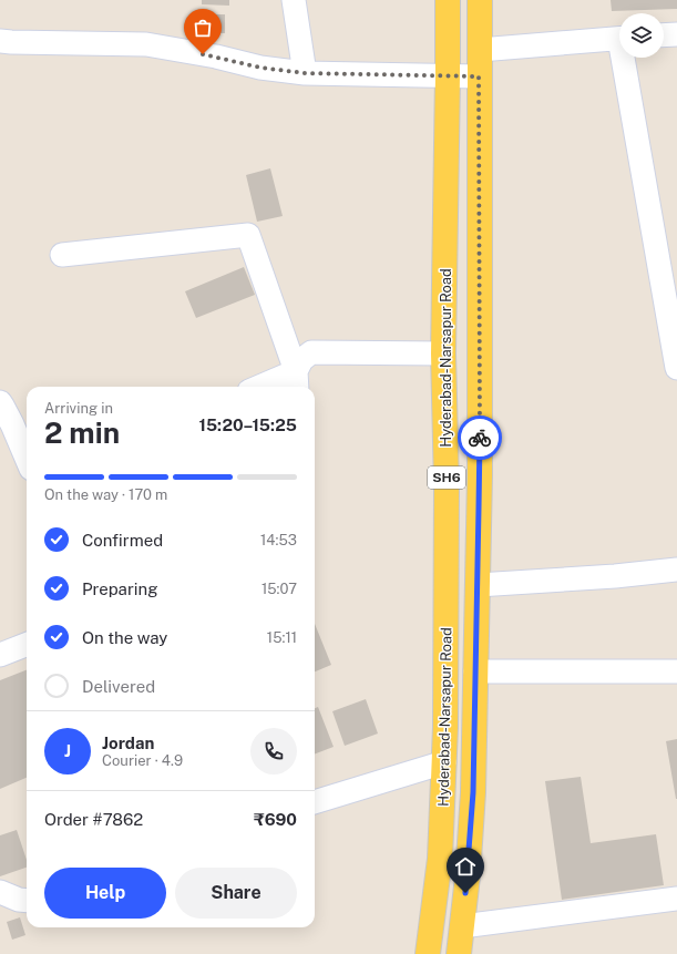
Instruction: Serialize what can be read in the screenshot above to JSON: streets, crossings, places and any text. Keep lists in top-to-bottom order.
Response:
{
  "streets": {
    "main road": ["Hyderabad-Narsapur Road", "SH6"]
  },
  "page": {
    "heading": ["2 min", "Arriving in", "15:20–15:25"],
    "panel": [
      "Jordan",
      "Courier · 4.9",
      "Order #7862",
      "₹690"
    ],
    "bar": "On the way · 170 m",
    "list": [
      ["Confirmed", "14:53"],
      ["Preparing", "15:07"],
      ["On the way", "15:11"],
      "Delivered"
    ],
    "round": "J",
    "buttons": ["Help", "Share"]
  }
}
